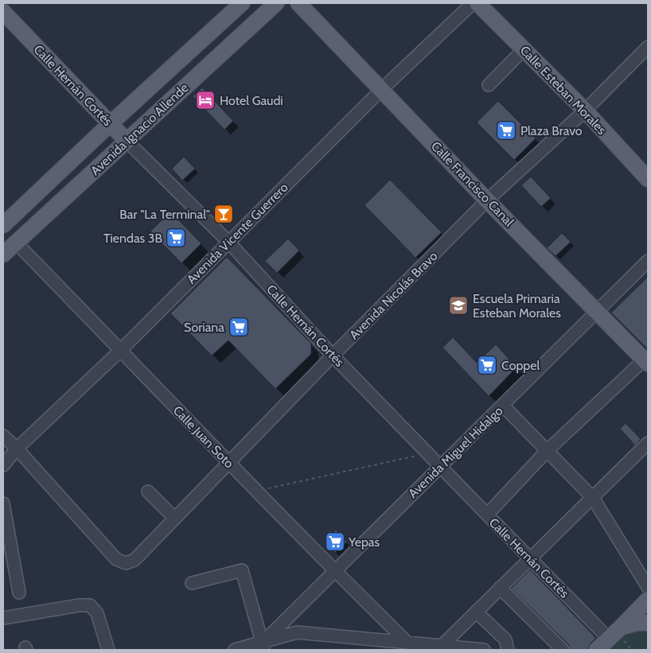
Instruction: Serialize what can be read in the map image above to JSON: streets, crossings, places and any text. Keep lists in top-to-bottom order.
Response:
{
  "streets": {
    "main road": [
      "Calle Hernán Cortés",
      "Calle Esteban Morales",
      "Avenida Ignacio Allende",
      "Calle Francisco Canal",
      "Calle Juan Soto"
    ],
    "street": ["Avenida Vicente Guerrero", "Avenida Nicolás Bravo", "Avenida Miguel Hidalgo"]
  },
  "crossings": [
    ["Calle Hernán Cortés", "Avenida Ignacio Allende"],
    ["Calle Hernán Cortés", "Avenida Vicente Guerrero"],
    ["Calle Hernán Cortés", "Avenida Nicolás Bravo"],
    ["Calle Hernán Cortés", "Avenida Miguel Hidalgo"],
    ["Calle Esteban Morales", "Avenida Nicolás Bravo"],
    ["Avenida Ignacio Allende", "Calle Juan Soto"],
    ["Calle Francisco Canal", "Avenida Vicente Guerrero"],
    ["Calle Francisco Canal", "Avenida Nicolás Bravo"],
    ["Calle Francisco Canal", "Avenida Miguel Hidalgo"],
    ["Avenida Vicente Guerrero", "Avenida Nicolás Bravo"],
    ["Avenida Vicente Guerrero", "Calle Juan Soto"],
    ["Avenida Nicolás Bravo", "Calle Juan Soto"],
    ["Calle Juan Soto", "Avenida Miguel Hidalgo"]
  ],
  "places": {
    "hotel": ["Hotel Gaudi"],
    "supermarket": [
      "Plaza Bravo",
      "Tiendas 3B",
      "Soriana",
      "Coppel",
      "Yepas"
    ],
    "bar": ["Bar \"La Terminal\""],
    "school or university": ["Escuela Primaria Esteban Morales"]
  }
}
